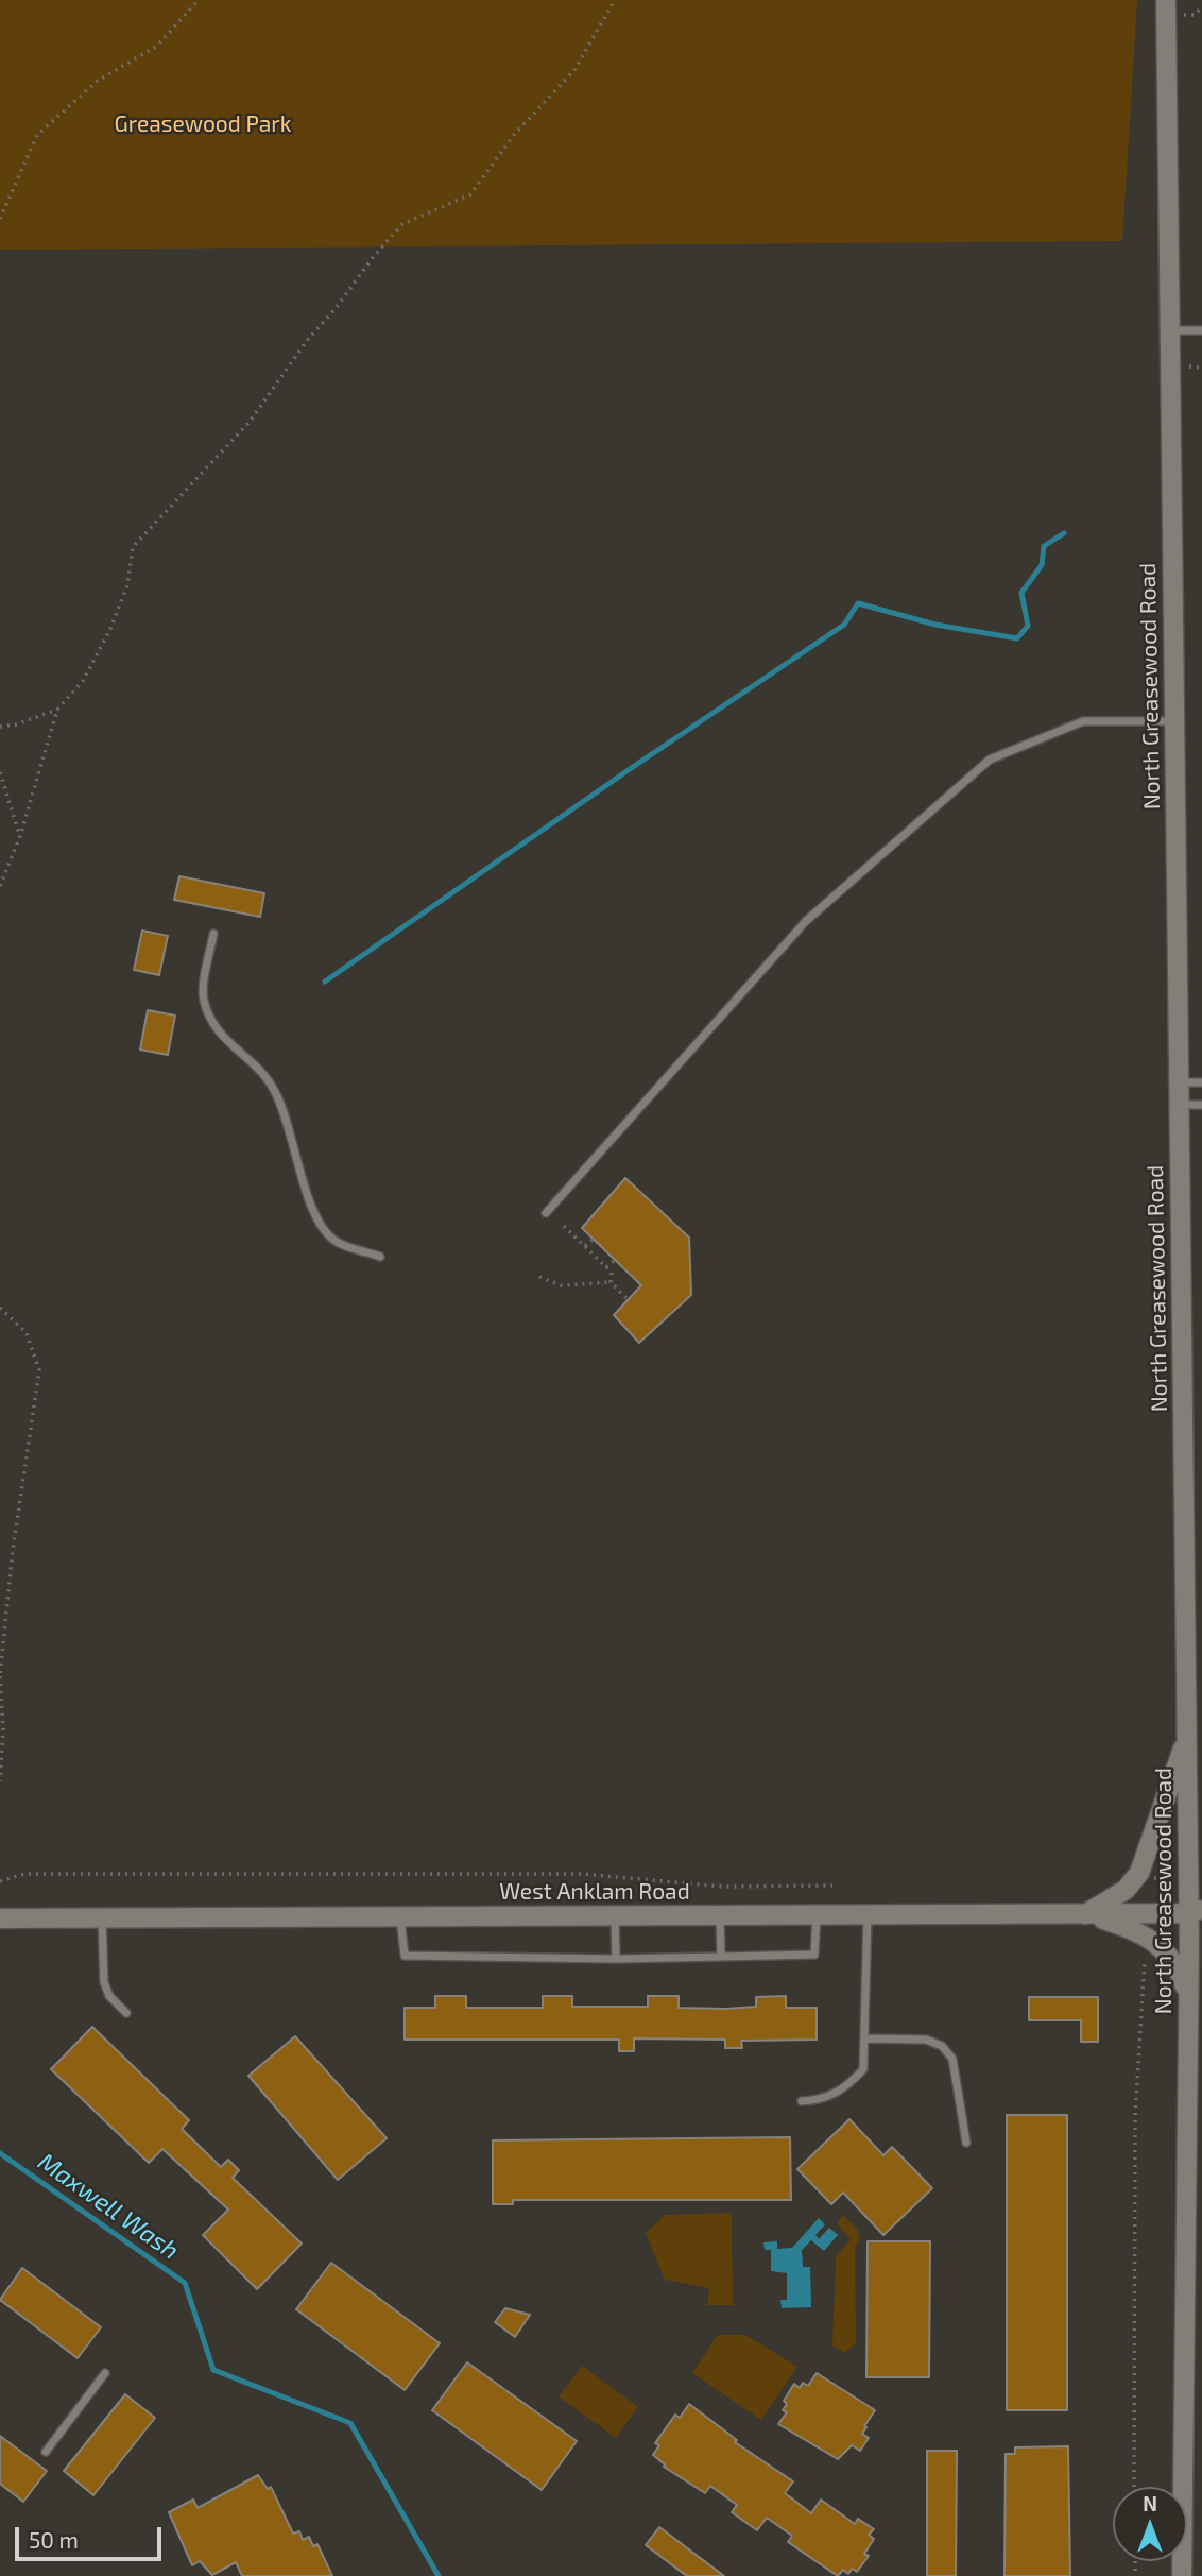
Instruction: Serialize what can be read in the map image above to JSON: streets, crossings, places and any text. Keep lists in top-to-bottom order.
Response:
{
  "streets": {
    "main road": ["North Greasewood Road", "West Anklam Road"]
  },
  "crossings": [
    ["North Greasewood Road", "West Anklam Road"]
  ],
  "water": ["Maxwell Wash"],
  "parks": ["Greasewood Park"],
  "scale_bar": "50 m",
  "north": "top"
}
